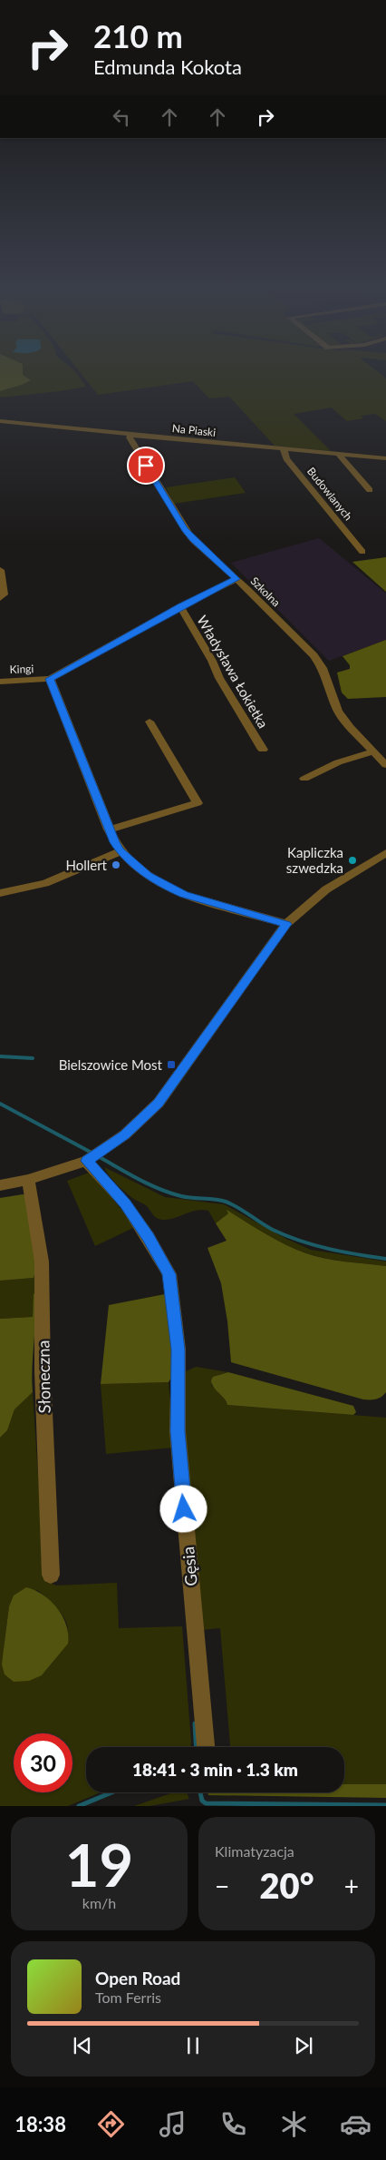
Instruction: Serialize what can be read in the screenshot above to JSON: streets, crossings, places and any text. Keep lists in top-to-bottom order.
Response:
{
  "streets": {
    "street": [
      "Na Piaski",
      "Budowlanych",
      "Szkolna",
      "Kingi",
      "Władysława Łokietka",
      "Słoneczna",
      "Gęsia"
    ]
  },
  "crossings": [
    ["Na Piaski", "Budowlanych"],
    ["Na Piaski", "Szkolna"],
    ["Szkolna", "Kingi"],
    ["Kingi", "Władysława Łokietka"]
  ],
  "places": {
    "other": ["Kapliczka szwedzka", "Hollert"],
    "transit": ["Bielszowice Most"]
  },
  "page": {
    "turn": ["210 m", "Edmunda Kokota"],
    "limit": "30",
    "trip": "18:41 · 3 min · 1.3 km",
    "tile": [
      ["19", "km/h"],
      "Klimatyzacja"
    ],
    "heat": ["−", "20°", "+"],
    "song": ["Open Road", "Tom Ferris"],
    "tabs": "18:38"
  }
}
